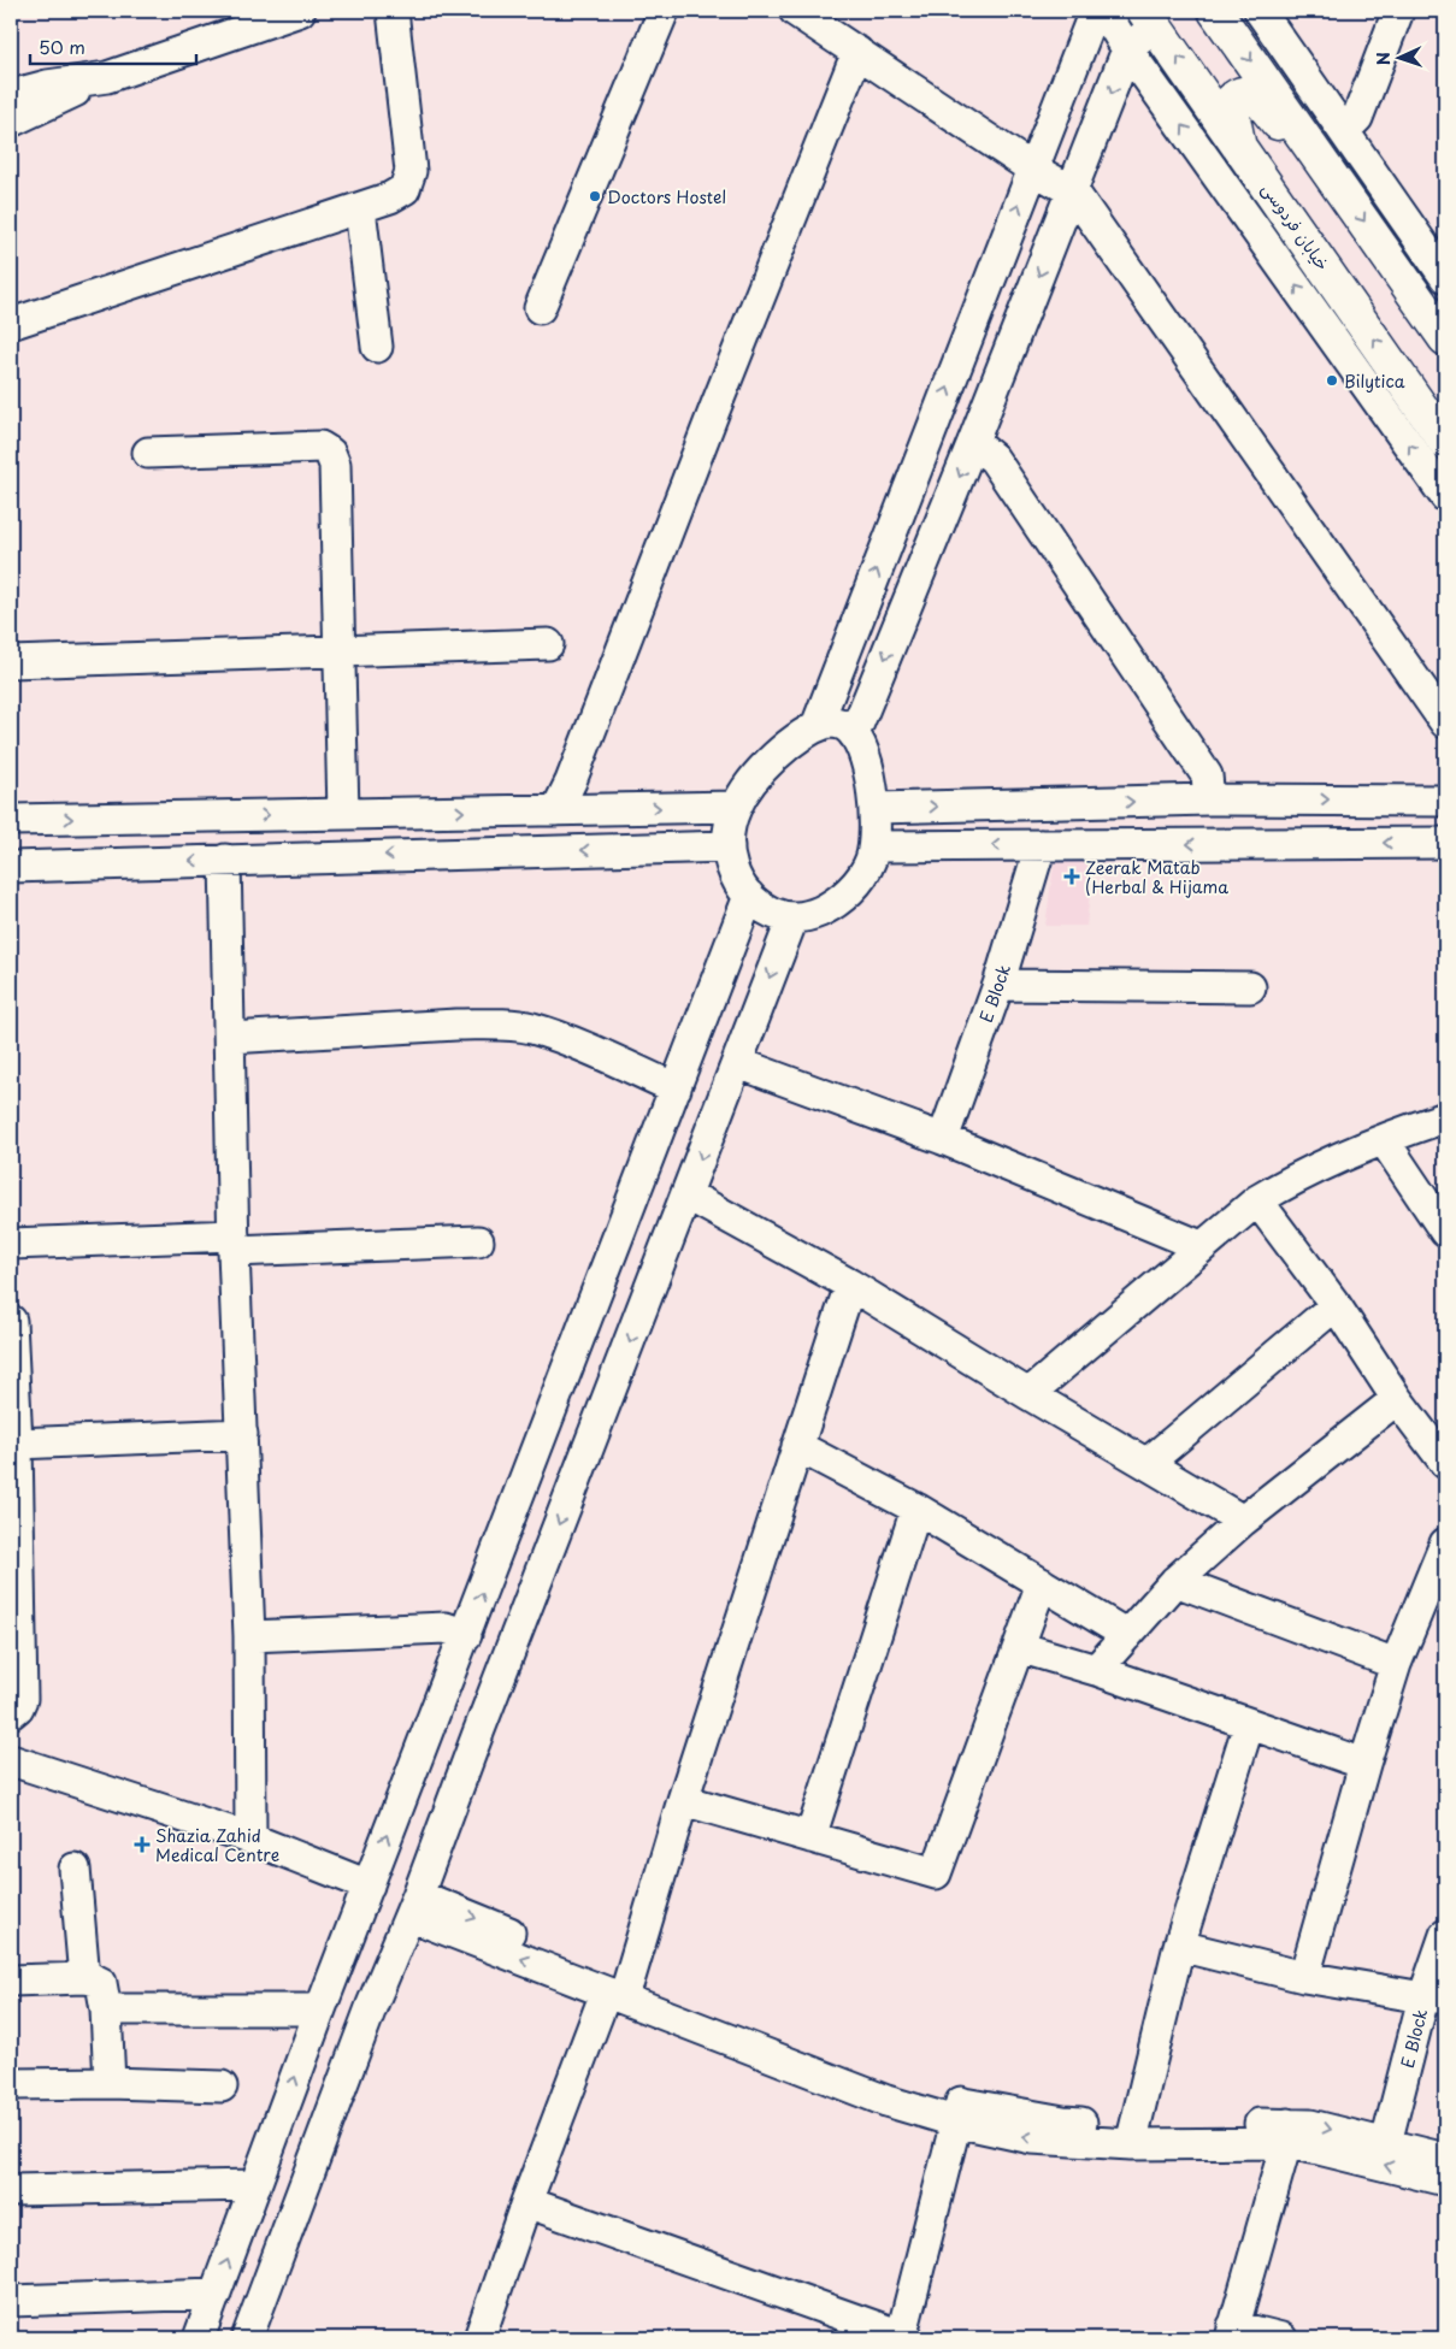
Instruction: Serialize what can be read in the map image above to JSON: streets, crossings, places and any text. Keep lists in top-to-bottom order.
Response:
{
  "streets": {
    "main road": ["خیابان فردوسی"],
    "street": ["E Block"]
  },
  "places": {
    "other": ["Doctors Hostel", "Bilytica"],
    "health": ["Zeerak Matab (Herbal & Hijama", "Shazia Zahid Medical Centre"]
  },
  "scale_bar": "50 m",
  "north": "left"
}
